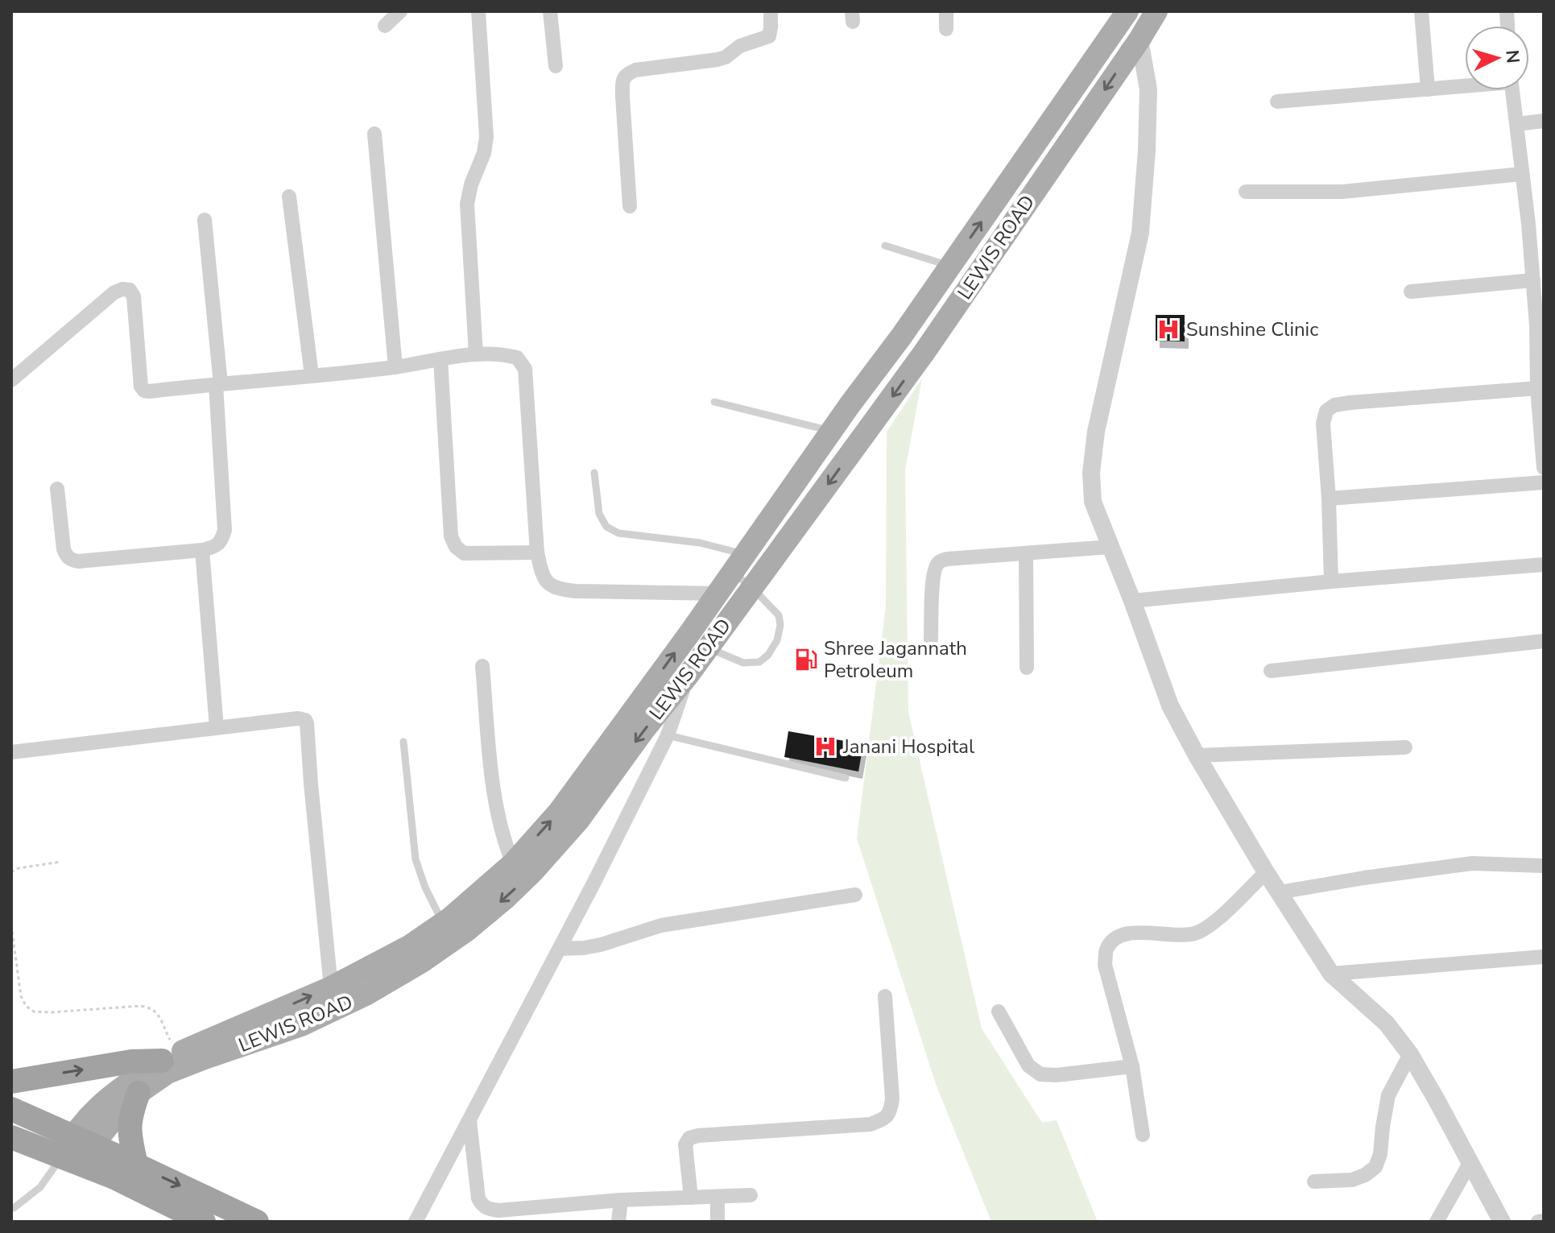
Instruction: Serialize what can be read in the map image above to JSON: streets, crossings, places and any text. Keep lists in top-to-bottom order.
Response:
{
  "streets": {
    "main road": ["LEWIS ROAD"]
  },
  "places": {
    "hospital": ["Sunshine Clinic", "Janani Hospital"],
    "fuel station": ["Shree Jagannath Petroleum"]
  },
  "north": "right"
}
